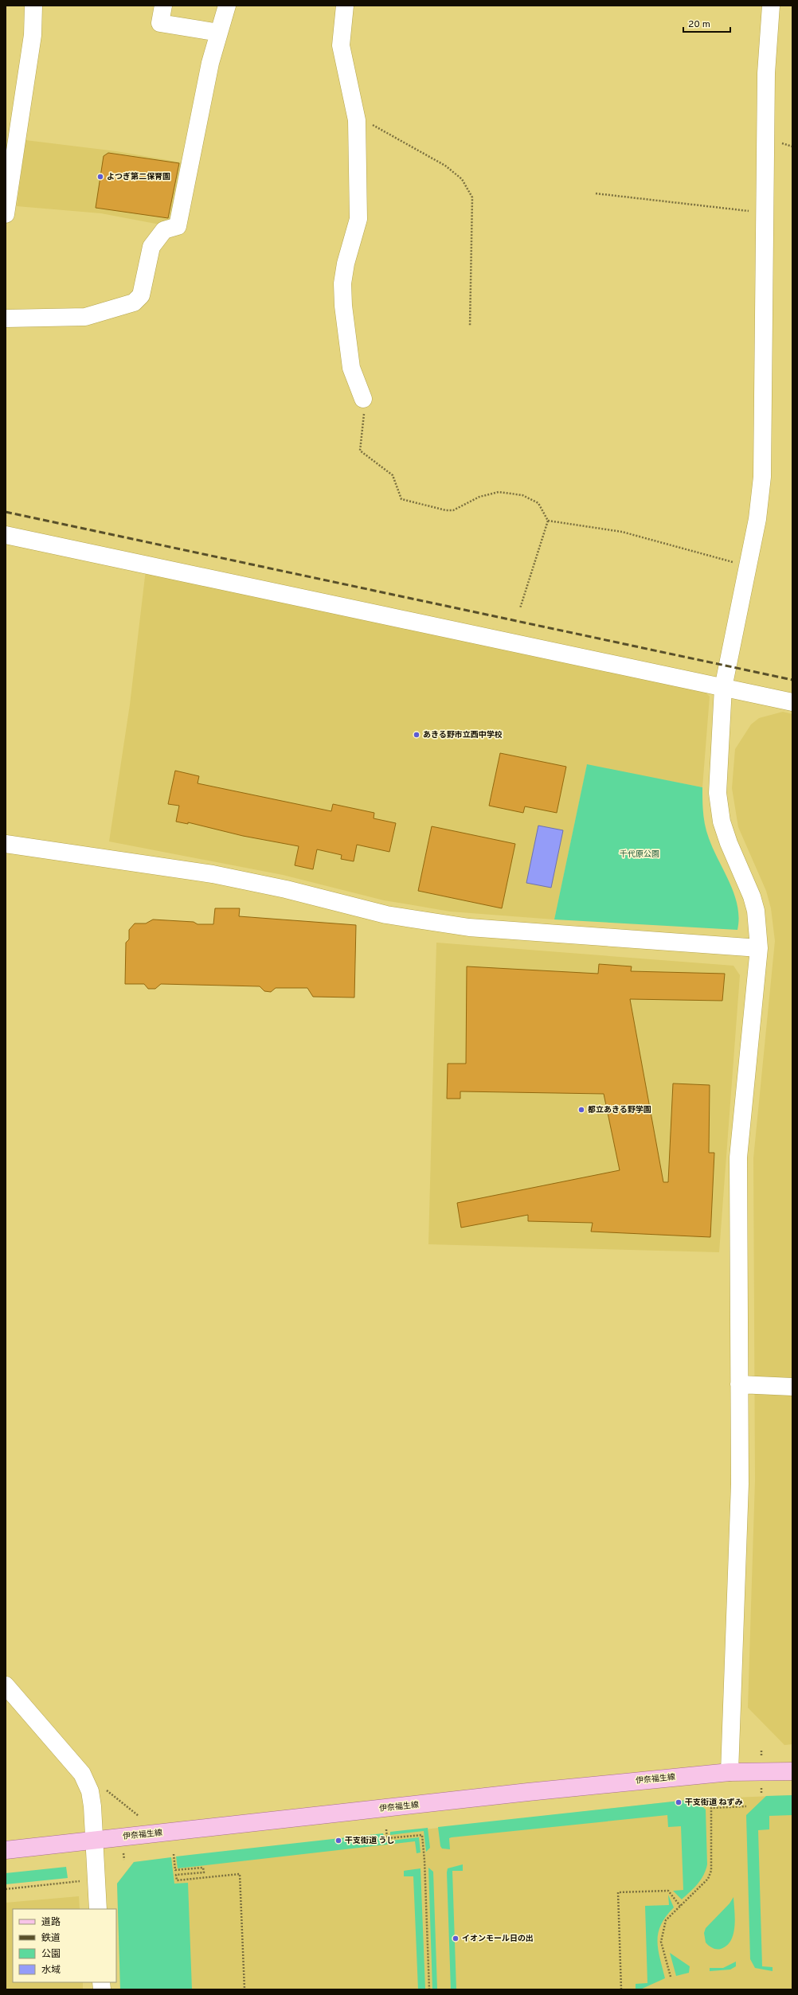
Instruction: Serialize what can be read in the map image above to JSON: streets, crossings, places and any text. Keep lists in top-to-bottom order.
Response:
{
  "streets": {
    "main road": ["伊奈福生線"]
  },
  "parks": ["千代原公園"],
  "places": [
    "よつぎ第二保育園",
    "あきる野市立西中学校",
    "都立あきる野学園",
    "干支街道 ねずみ",
    "干支街道 うし",
    "イオンモール日の出"
  ],
  "legend": [
    "道路",
    "鉄道",
    "公園",
    "水域"
  ],
  "scale_bar": "20 m"
}
